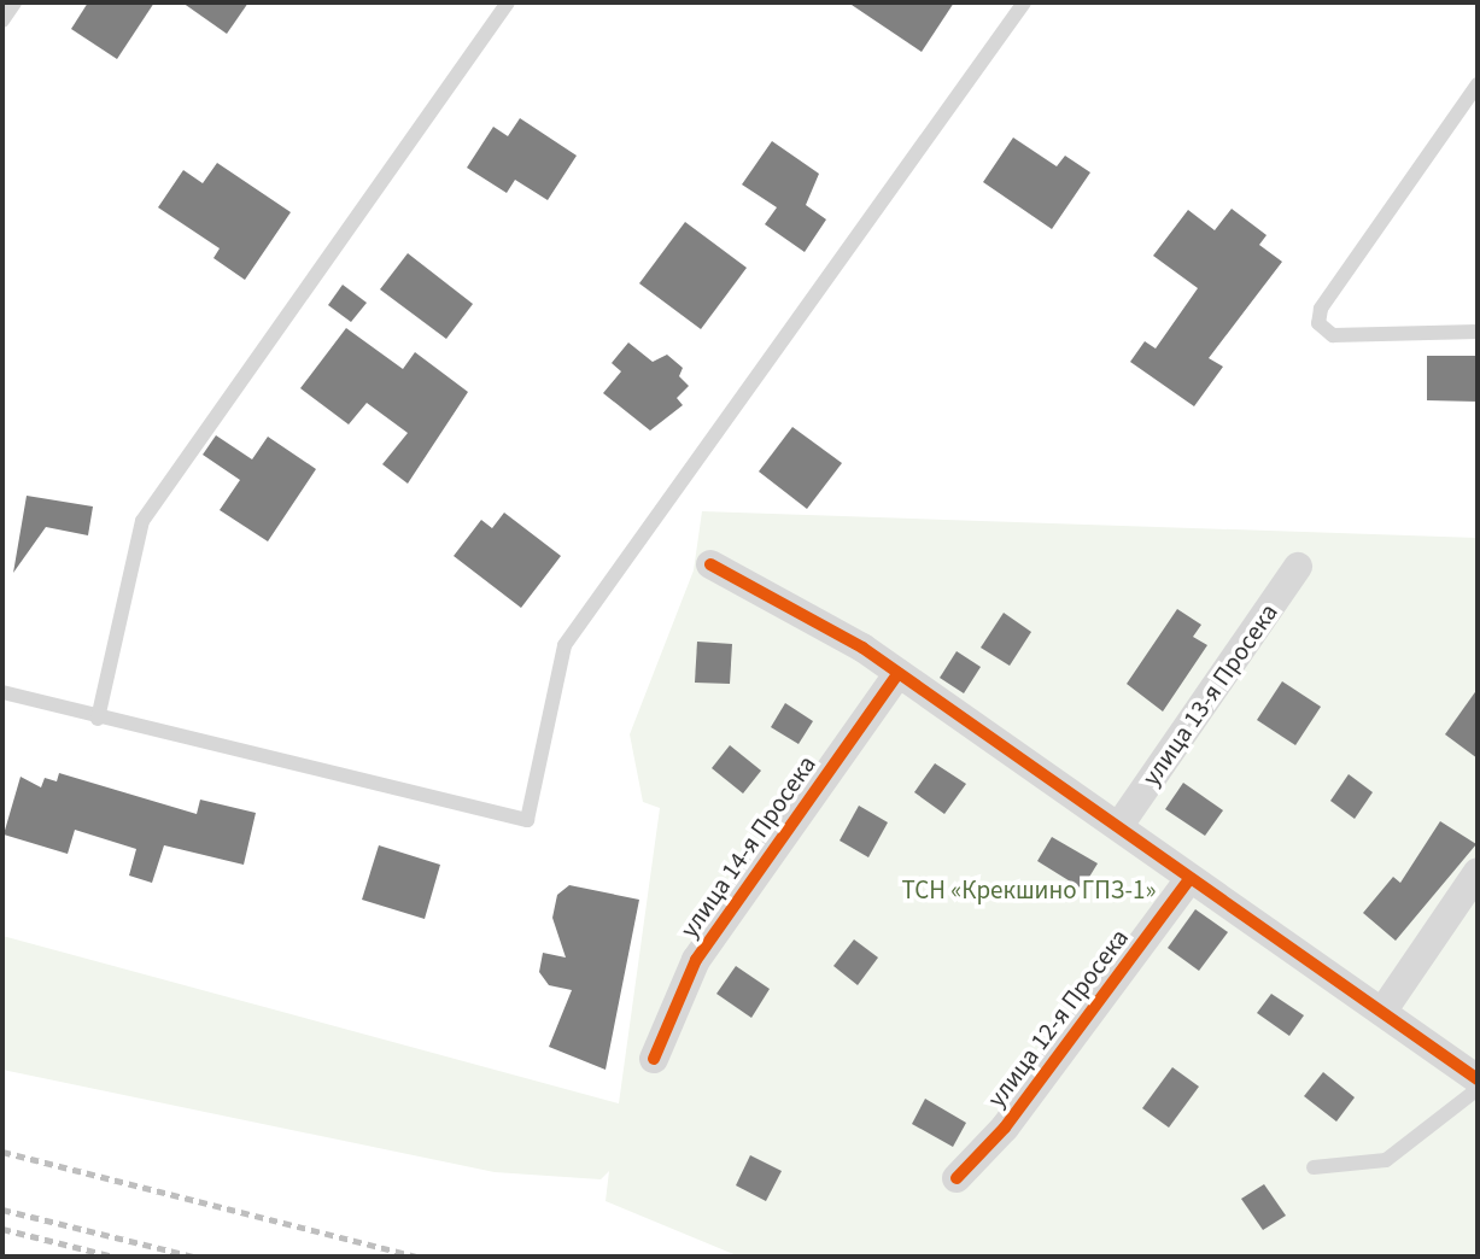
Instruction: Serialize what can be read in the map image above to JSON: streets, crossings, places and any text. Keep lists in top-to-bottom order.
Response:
{
  "streets": {
    "street": ["улица 13-я Просека", "улица 14-я Просека", "улица 12-я Просека"]
  },
  "parks": ["ТСН «Крекшино ГПЗ-1»"]
}
